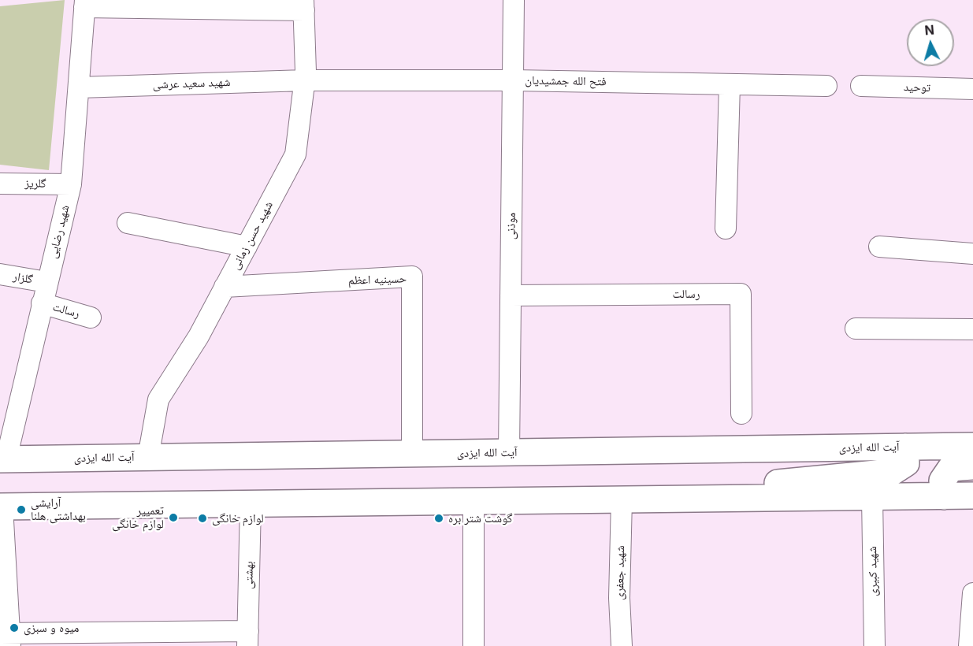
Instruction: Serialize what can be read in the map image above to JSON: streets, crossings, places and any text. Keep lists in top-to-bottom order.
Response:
{
  "streets": {
    "highway": ["آیت الله ایزدی"],
    "street": [
      "فتح الله جمشیدیان",
      "شهید سعید عرشی",
      "توحید",
      "گلریز",
      "موذنی",
      "شهید رضایی",
      "شهید حسن زمانی",
      "گلزار",
      "حسینیه اعظم",
      "رسالت",
      "شهید کبیری",
      "شهید جعفری",
      "بهشتی"
    ]
  },
  "crossings": [
    ["فتح الله جمشیدیان", "شهید سعید عرشی"],
    ["فتح الله جمشیدیان", "موذنی"],
    ["فتح الله جمشیدیان", "شهید حسن زمانی"],
    ["شهید سعید عرشی", "شهید رضایی"],
    ["شهید سعید عرشی", "شهید حسن زمانی"],
    ["گلریز", "شهید رضایی"],
    ["موذنی", "رسالت"],
    ["موذنی", "آیت الله ایزدی"],
    ["شهید رضایی", "گلزار"],
    ["شهید رضایی", "رسالت"],
    ["شهید رضایی", "آیت الله ایزدی"],
    ["شهید حسن زمانی", "حسینیه اعظم"],
    ["شهید حسن زمانی", "آیت الله ایزدی"],
    ["حسینیه اعظم", "آیت الله ایزدی"]
  ],
  "places": [
    "آرایشی بهداشتی هلنا",
    "تعمییر لوازم خانگی",
    "لوازم خانگی",
    "گوشت شتر بره",
    "میوه و سبزی"
  ],
  "north": "top"
}
